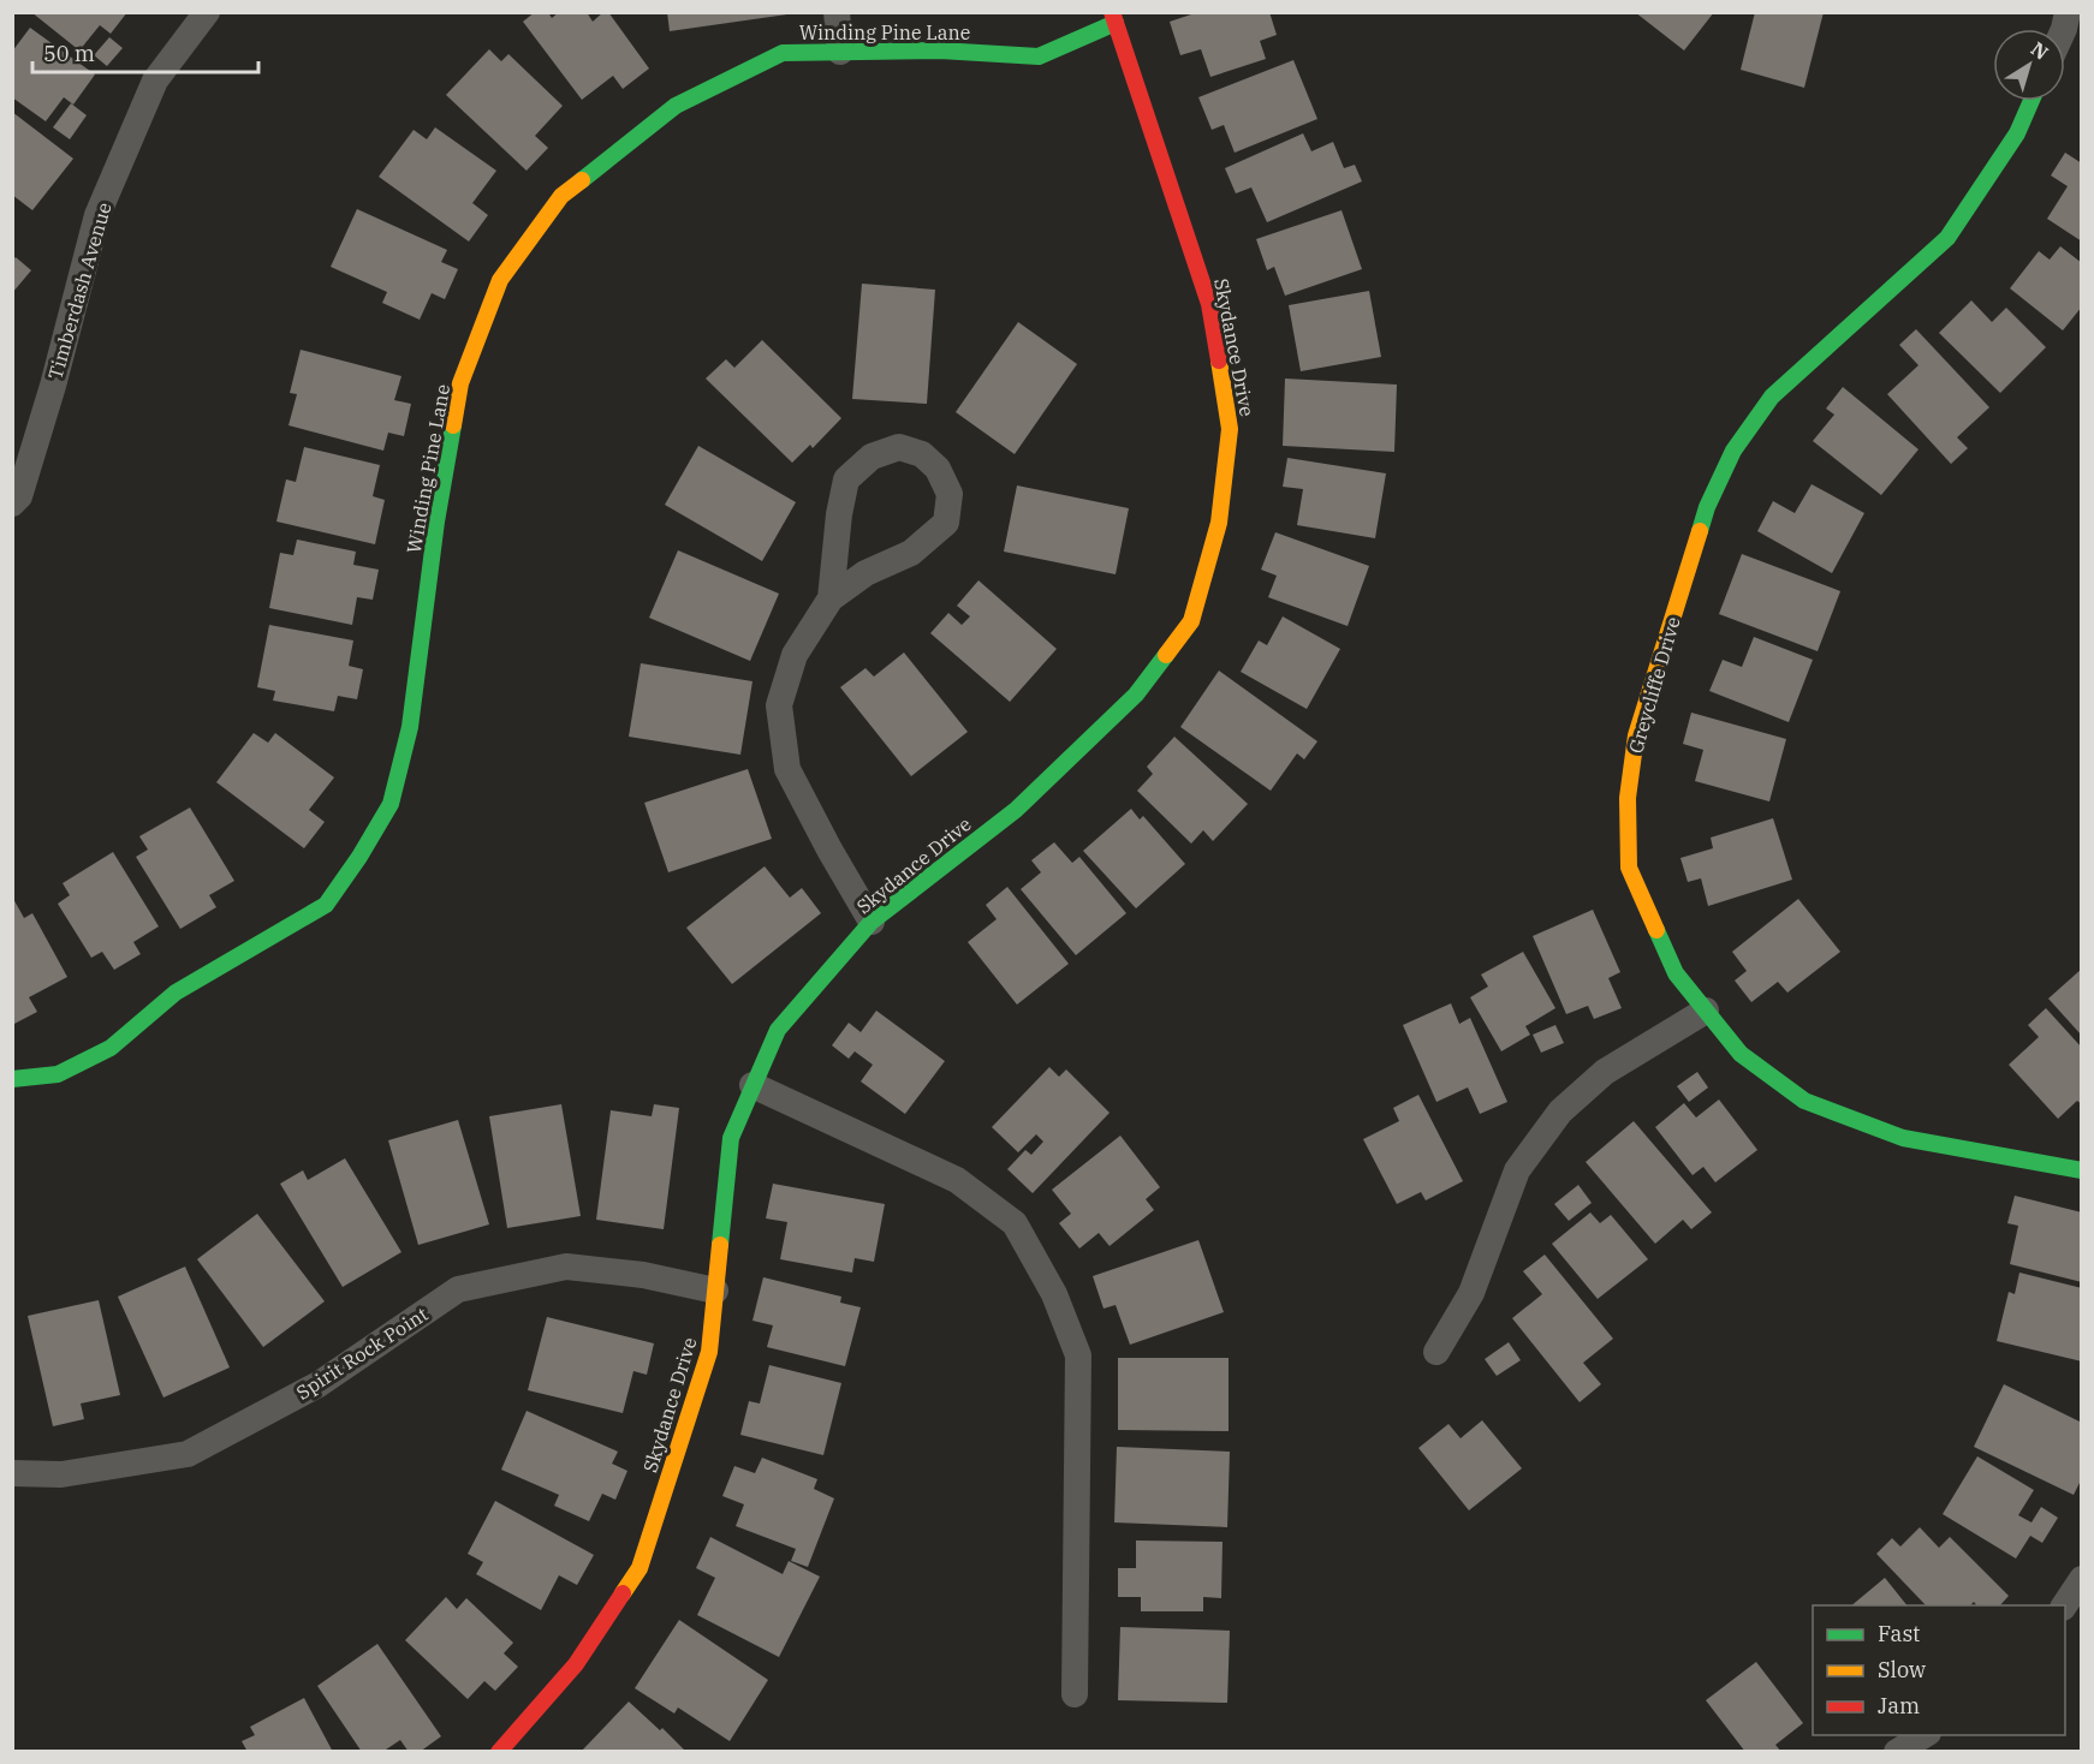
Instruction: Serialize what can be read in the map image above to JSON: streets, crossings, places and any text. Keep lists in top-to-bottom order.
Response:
{
  "streets": {
    "street": [
      "Winding Pine Lane",
      "Timberdash Avenue",
      "Skydance Drive",
      "Greycliffe Drive",
      "Spirit Rock Point"
    ]
  },
  "crossings": [
    ["Winding Pine Lane", "Skydance Drive"],
    ["Skydance Drive", "Spirit Rock Point"]
  ],
  "legend": ["Fast", "Slow", "Jam"],
  "scale_bar": "50 m",
  "north": "top right"
}
